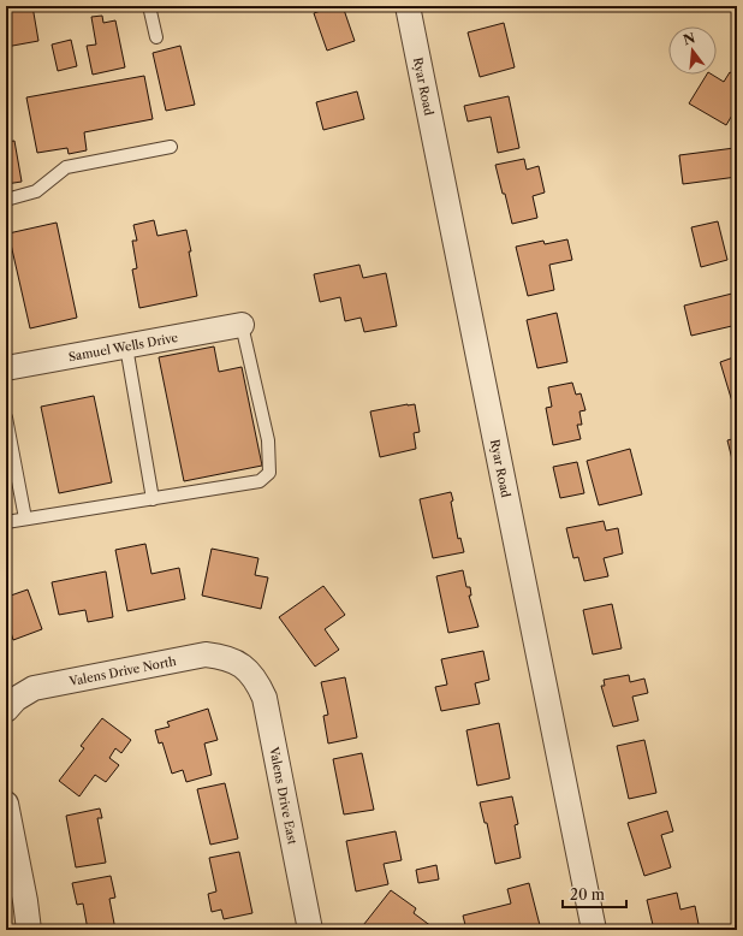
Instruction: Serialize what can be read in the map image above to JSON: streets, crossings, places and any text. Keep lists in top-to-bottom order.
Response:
{
  "streets": {
    "street": [
      "Ryar Road",
      "Samuel Wells Drive",
      "Valens Drive North",
      "Valens Drive East"
    ]
  },
  "crossings": [
    ["Valens Drive North", "Valens Drive East"]
  ],
  "scale_bar": "20 m",
  "north": "top"
}
